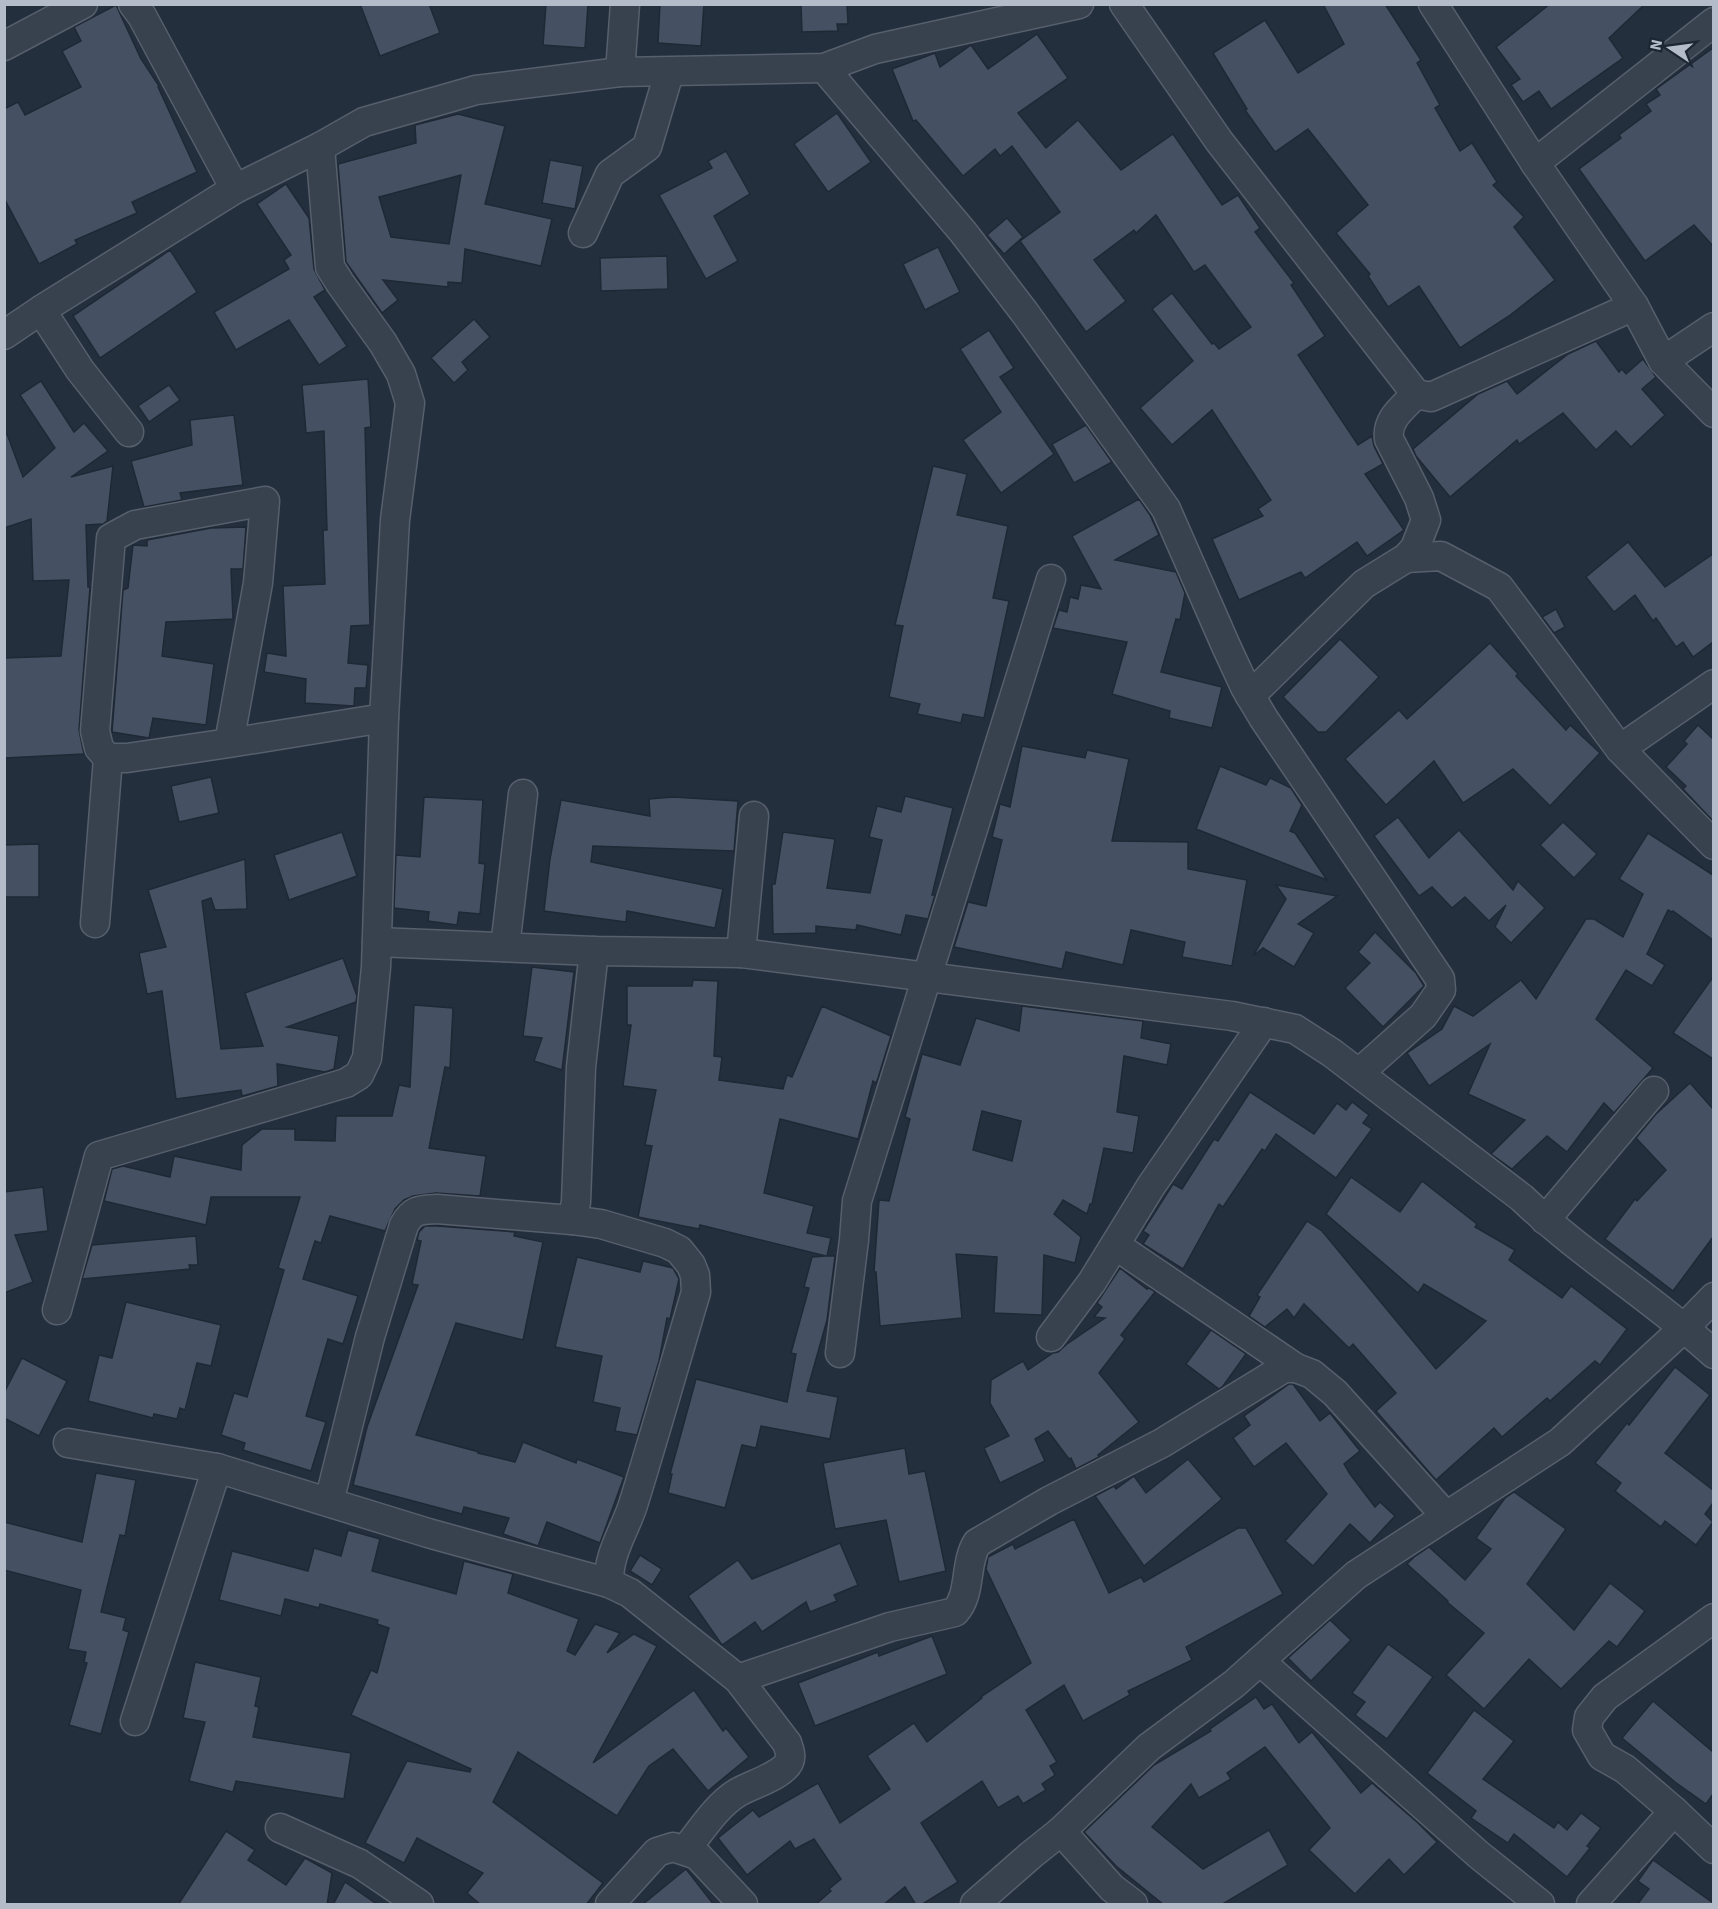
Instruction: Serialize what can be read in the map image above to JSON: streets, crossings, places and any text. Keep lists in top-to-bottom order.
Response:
{
  "north": "left"
}
